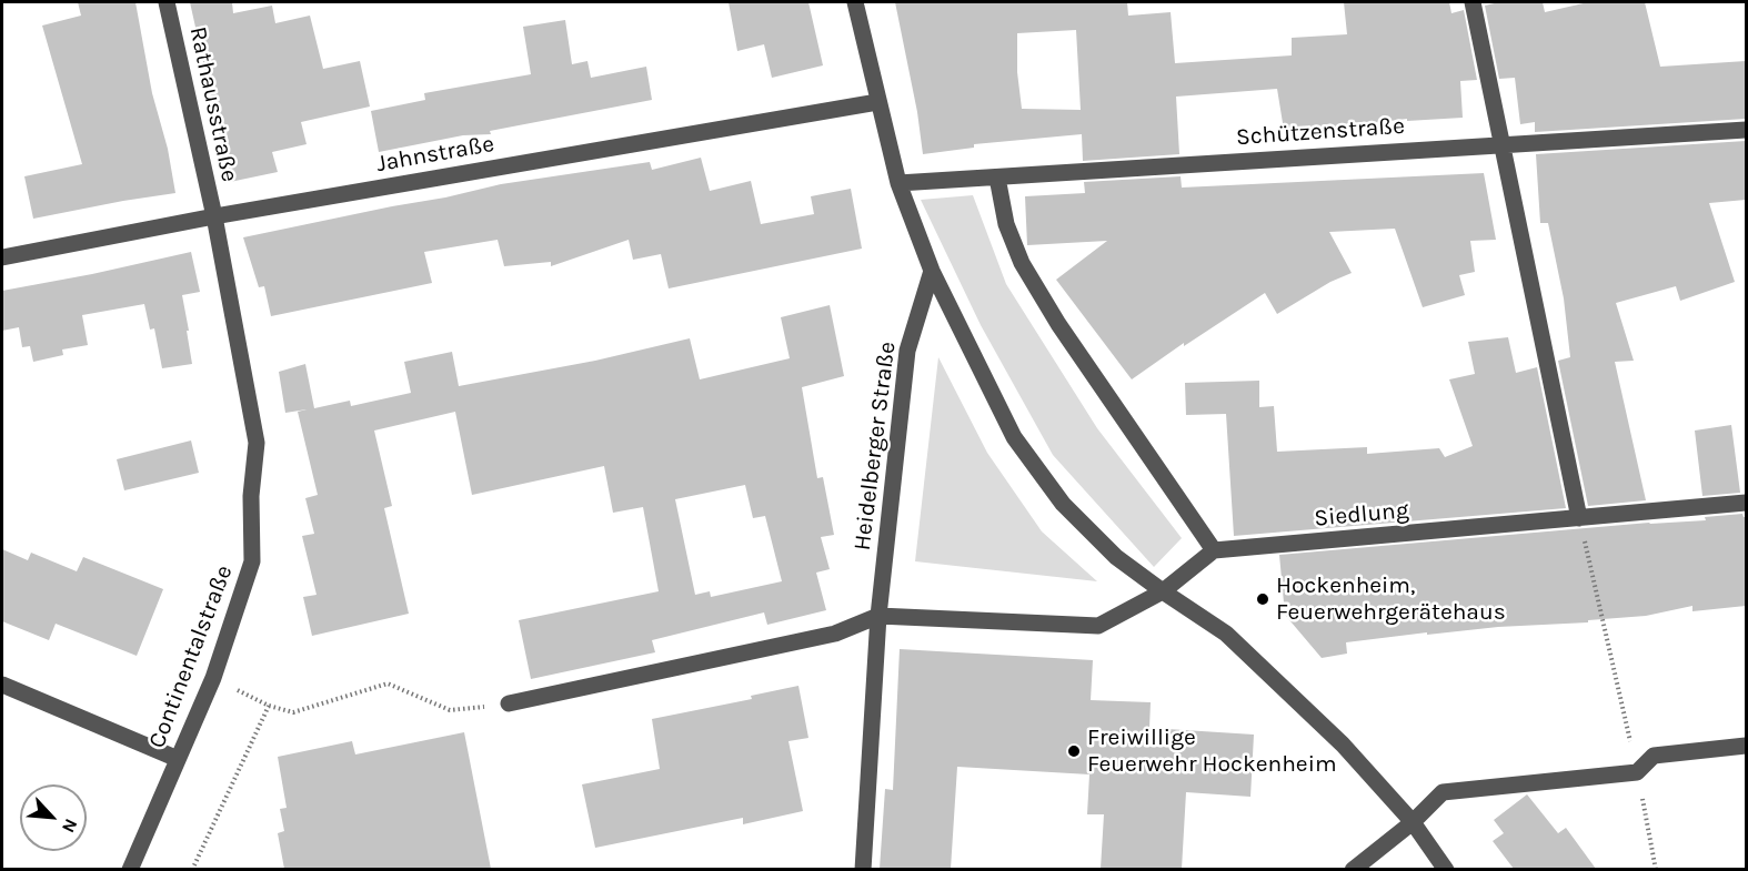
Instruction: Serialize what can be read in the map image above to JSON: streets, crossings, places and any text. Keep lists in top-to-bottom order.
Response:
{
  "streets": {
    "street": [
      "Rathausstraße",
      "Schützenstraße",
      "Jahnstraße",
      "Heidelberger Straße",
      "Siedlung",
      "Continentalstraße"
    ]
  },
  "crossings": [
    ["Rathausstraße", "Jahnstraße"],
    ["Rathausstraße", "Continentalstraße"],
    ["Jahnstraße", "Continentalstraße"]
  ],
  "places": ["Hockenheim, Feuerwehrgerätehaus", "Freiwillige Feuerwehr Hockenheim"],
  "north": "bottom right"
}
